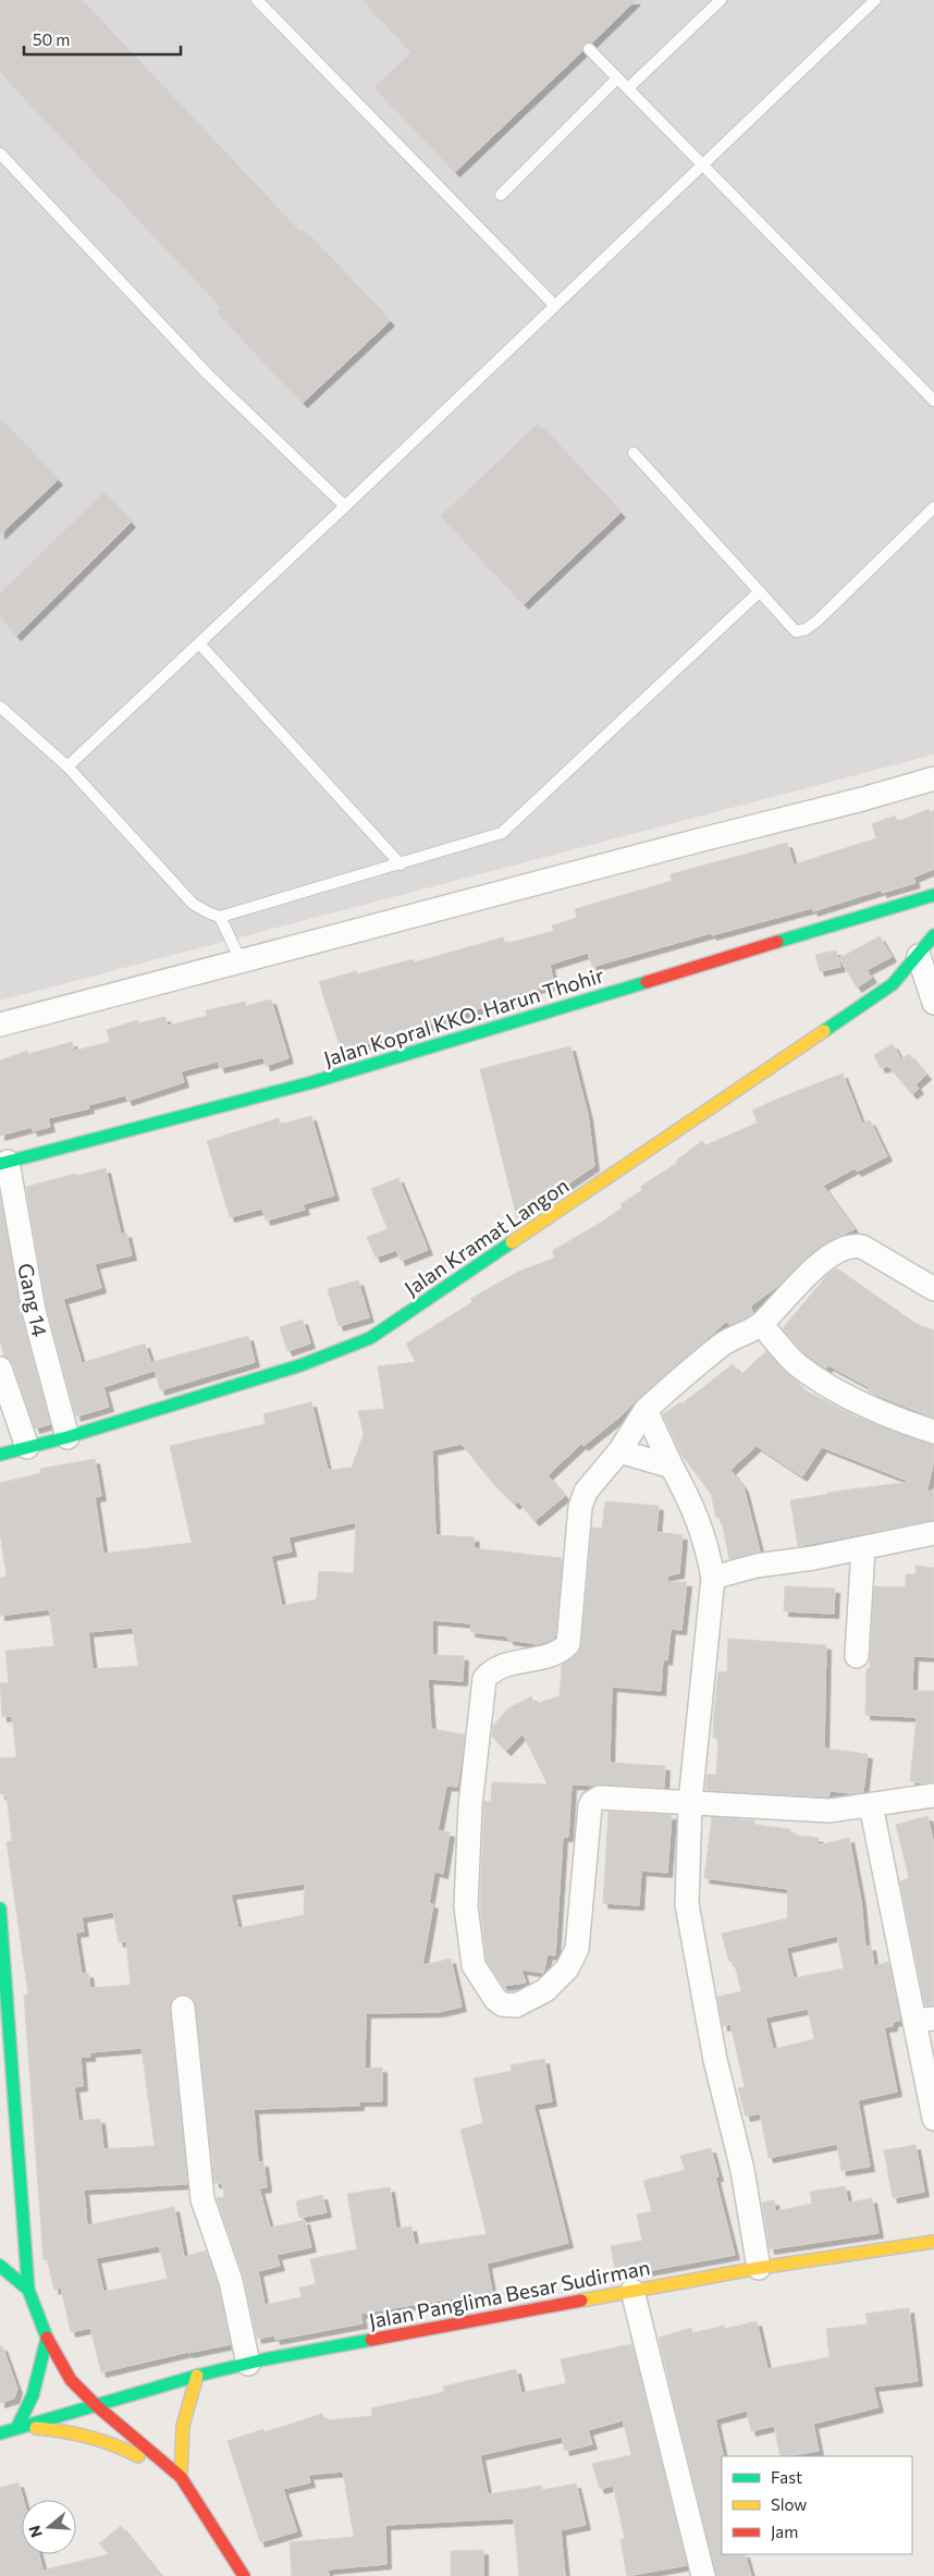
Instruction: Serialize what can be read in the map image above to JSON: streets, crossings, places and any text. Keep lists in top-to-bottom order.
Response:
{
  "streets": {
    "main road": ["Jalan Kopral KKO. Harun Thohir", "Jalan Kramat Langon", "Jalan Panglima Besar Sudirman"],
    "street": ["Gang 14"]
  },
  "crossings": [
    ["Jalan Kopral KKO. Harun Thohir", "Gang 14"],
    ["Jalan Kramat Langon", "Gang 14"]
  ],
  "legend": ["Fast", "Slow", "Jam"],
  "scale_bar": "50 m",
  "north": "left"
}
